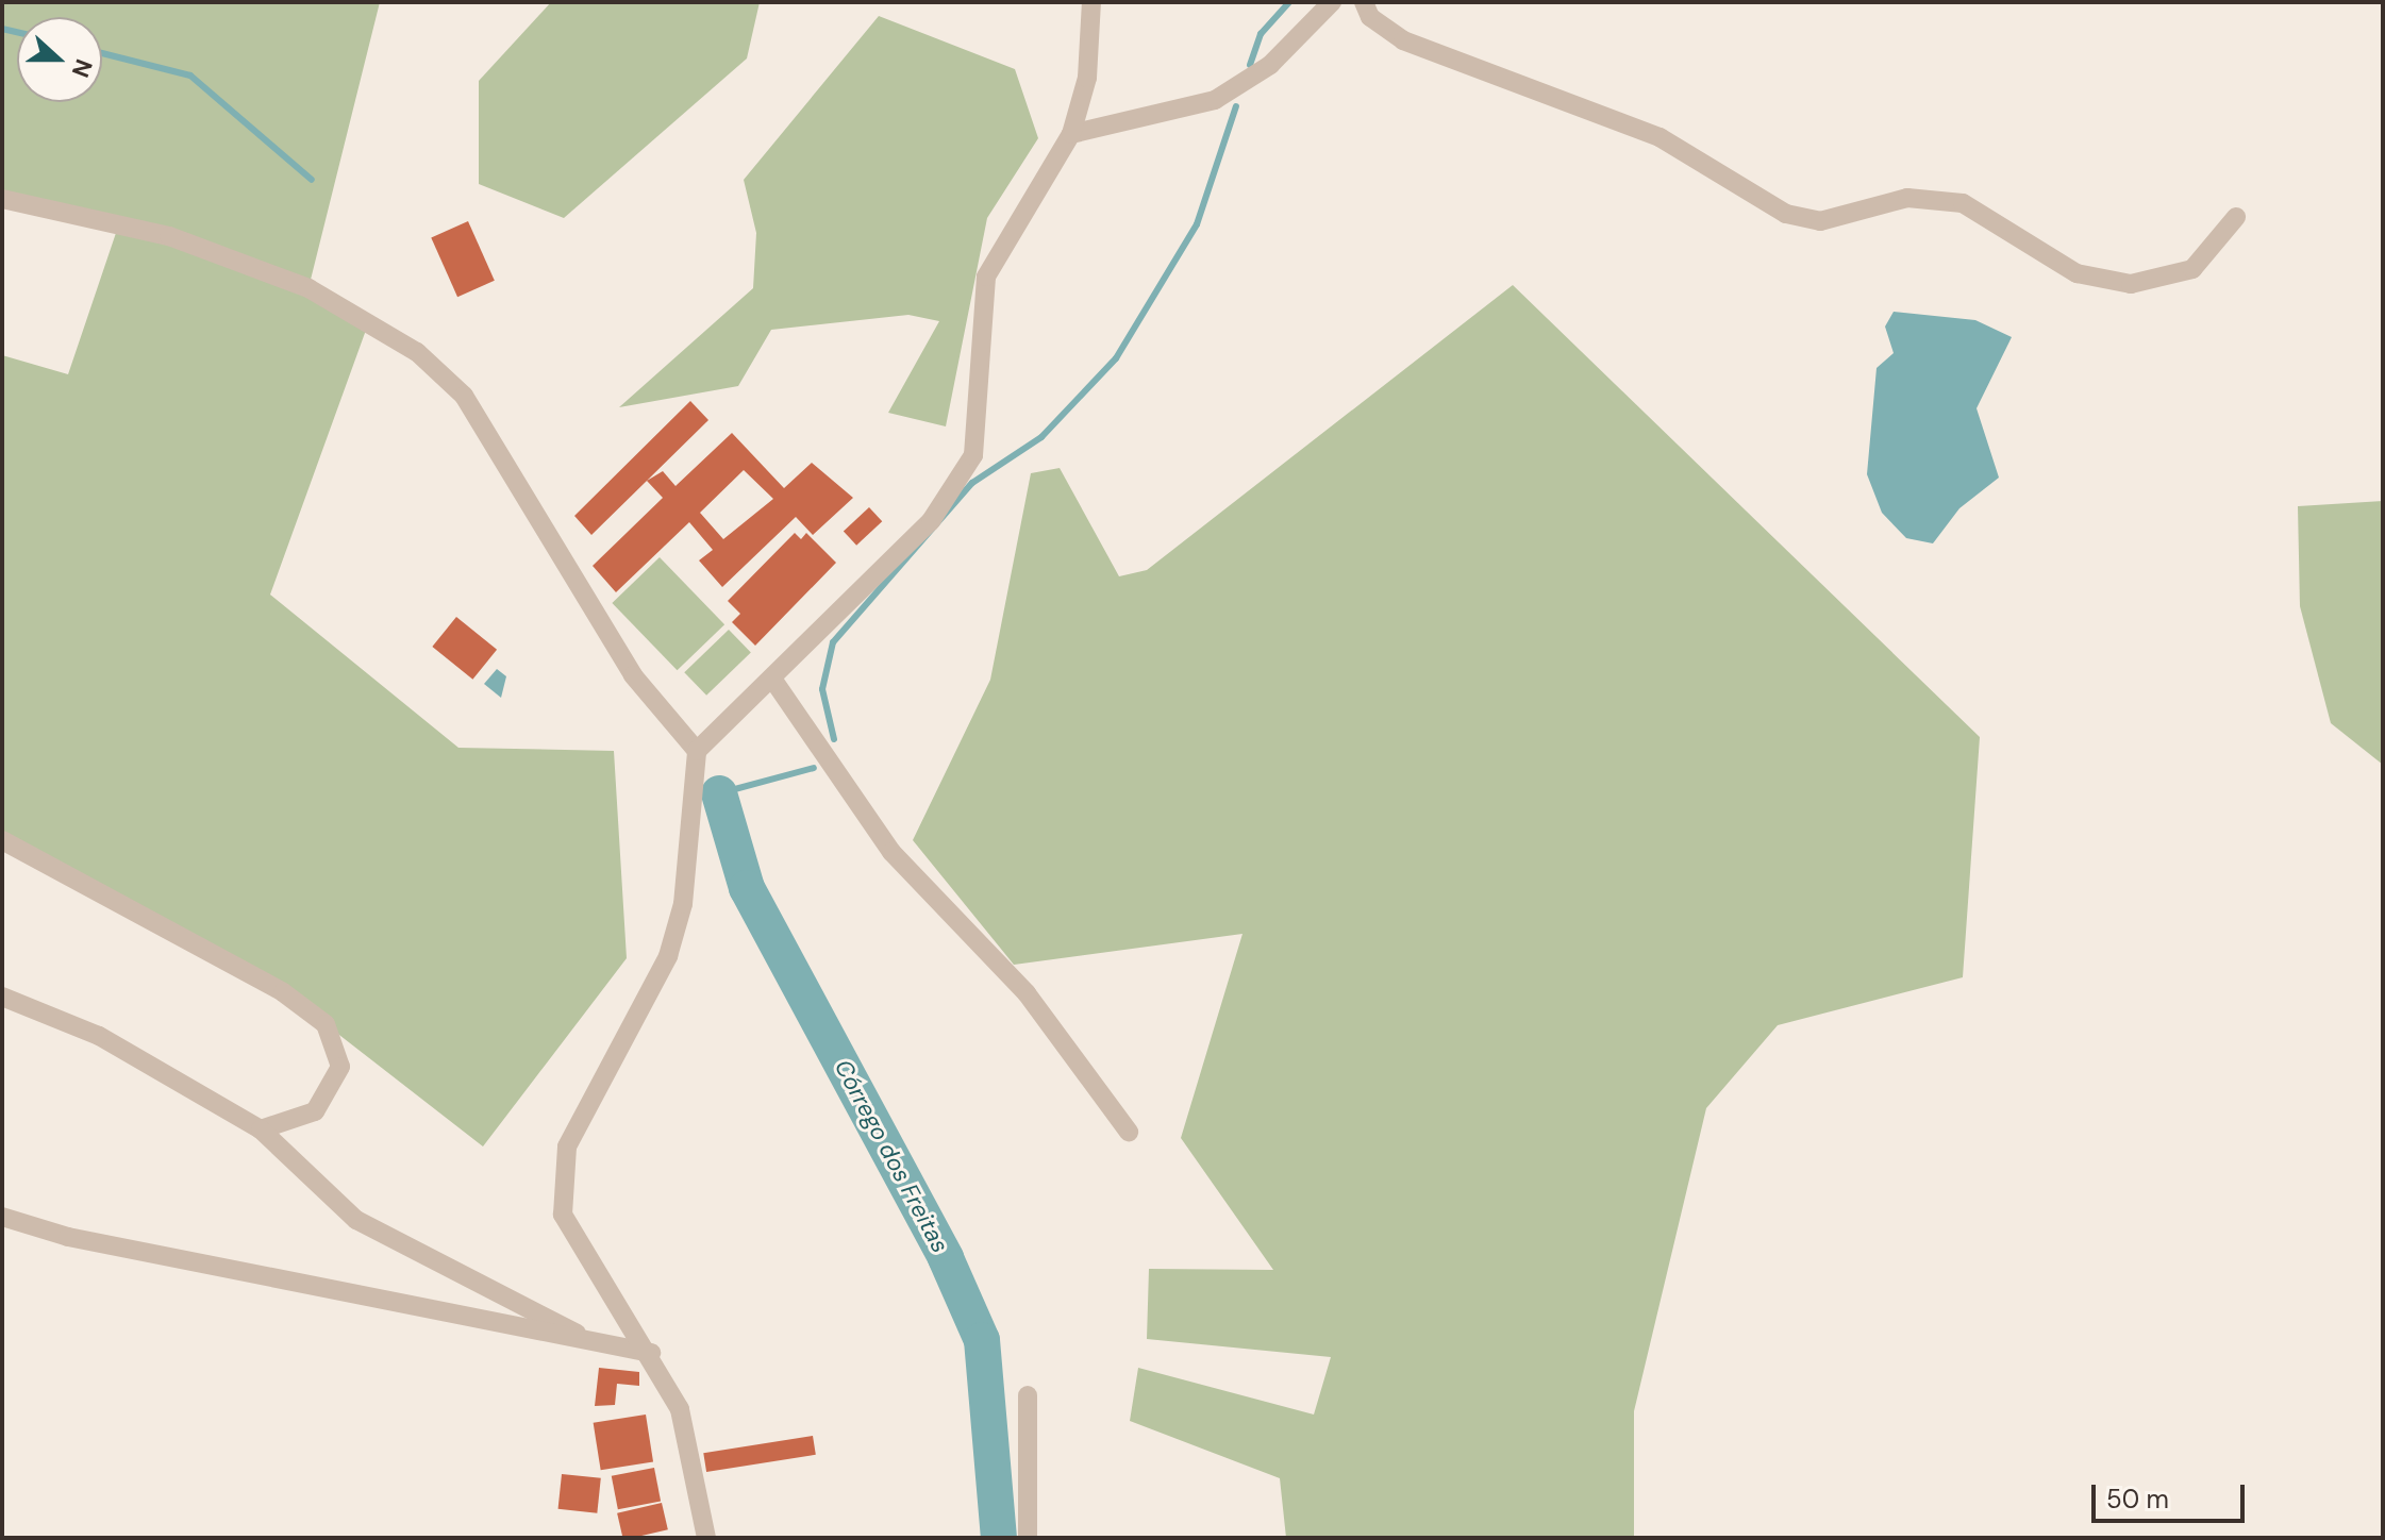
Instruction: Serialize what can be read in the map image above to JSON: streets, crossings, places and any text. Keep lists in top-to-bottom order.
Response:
{
  "water": ["Córrego dos Freitas"],
  "scale_bar": "50 m",
  "north": "right"
}
